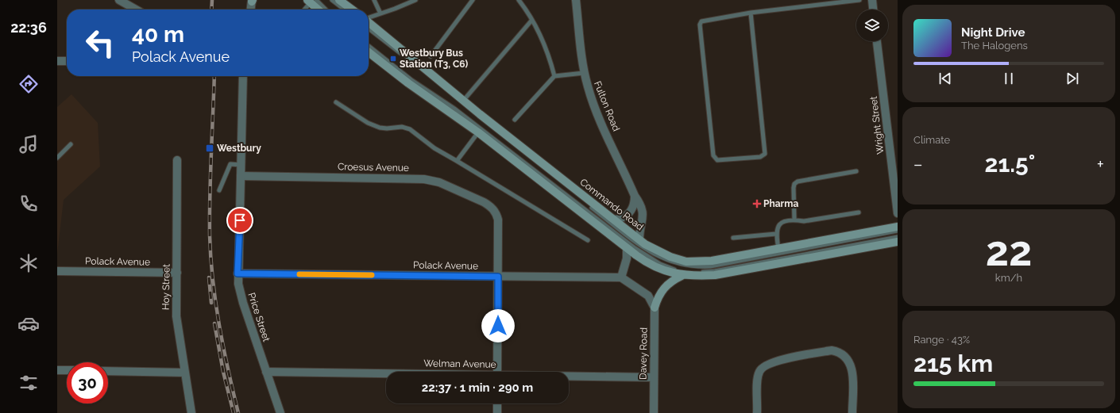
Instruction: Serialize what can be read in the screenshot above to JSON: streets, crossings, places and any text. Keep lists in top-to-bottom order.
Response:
{
  "streets": {
    "main road": ["Commando Road"],
    "street": [
      "Fulton Road",
      "Wright Street",
      "Croesus Avenue",
      "Polack Avenue",
      "Hoy Street",
      "Price Street",
      "Davey Road",
      "Welman Avenue"
    ]
  },
  "crossings": [
    ["Fulton Road", "Commando Road"],
    ["Croesus Avenue", "Polack Avenue"],
    ["Croesus Avenue", "Price Street"],
    ["Polack Avenue", "Hoy Street"],
    ["Polack Avenue", "Price Street"],
    ["Polack Avenue", "Davey Road"],
    ["Price Street", "Welman Avenue"],
    ["Davey Road", "Welman Avenue"]
  ],
  "places": {
    "transit": ["Westbury Bus Station (T3, C6)", "Westbury"],
    "health": ["Pharma"]
  },
  "page": {
    "tabs": "22:36",
    "turn": ["40 m", "Polack Avenue"],
    "song": ["Night Drive", "The Halogens"],
    "tile": [
      "Climate",
      ["22", "km/h"],
      ["Range · 43%", "215 km"]
    ],
    "heat": ["−", "21.5°", "+"],
    "limit": "30",
    "trip": "22:37 · 1 min · 290 m"
  }
}
